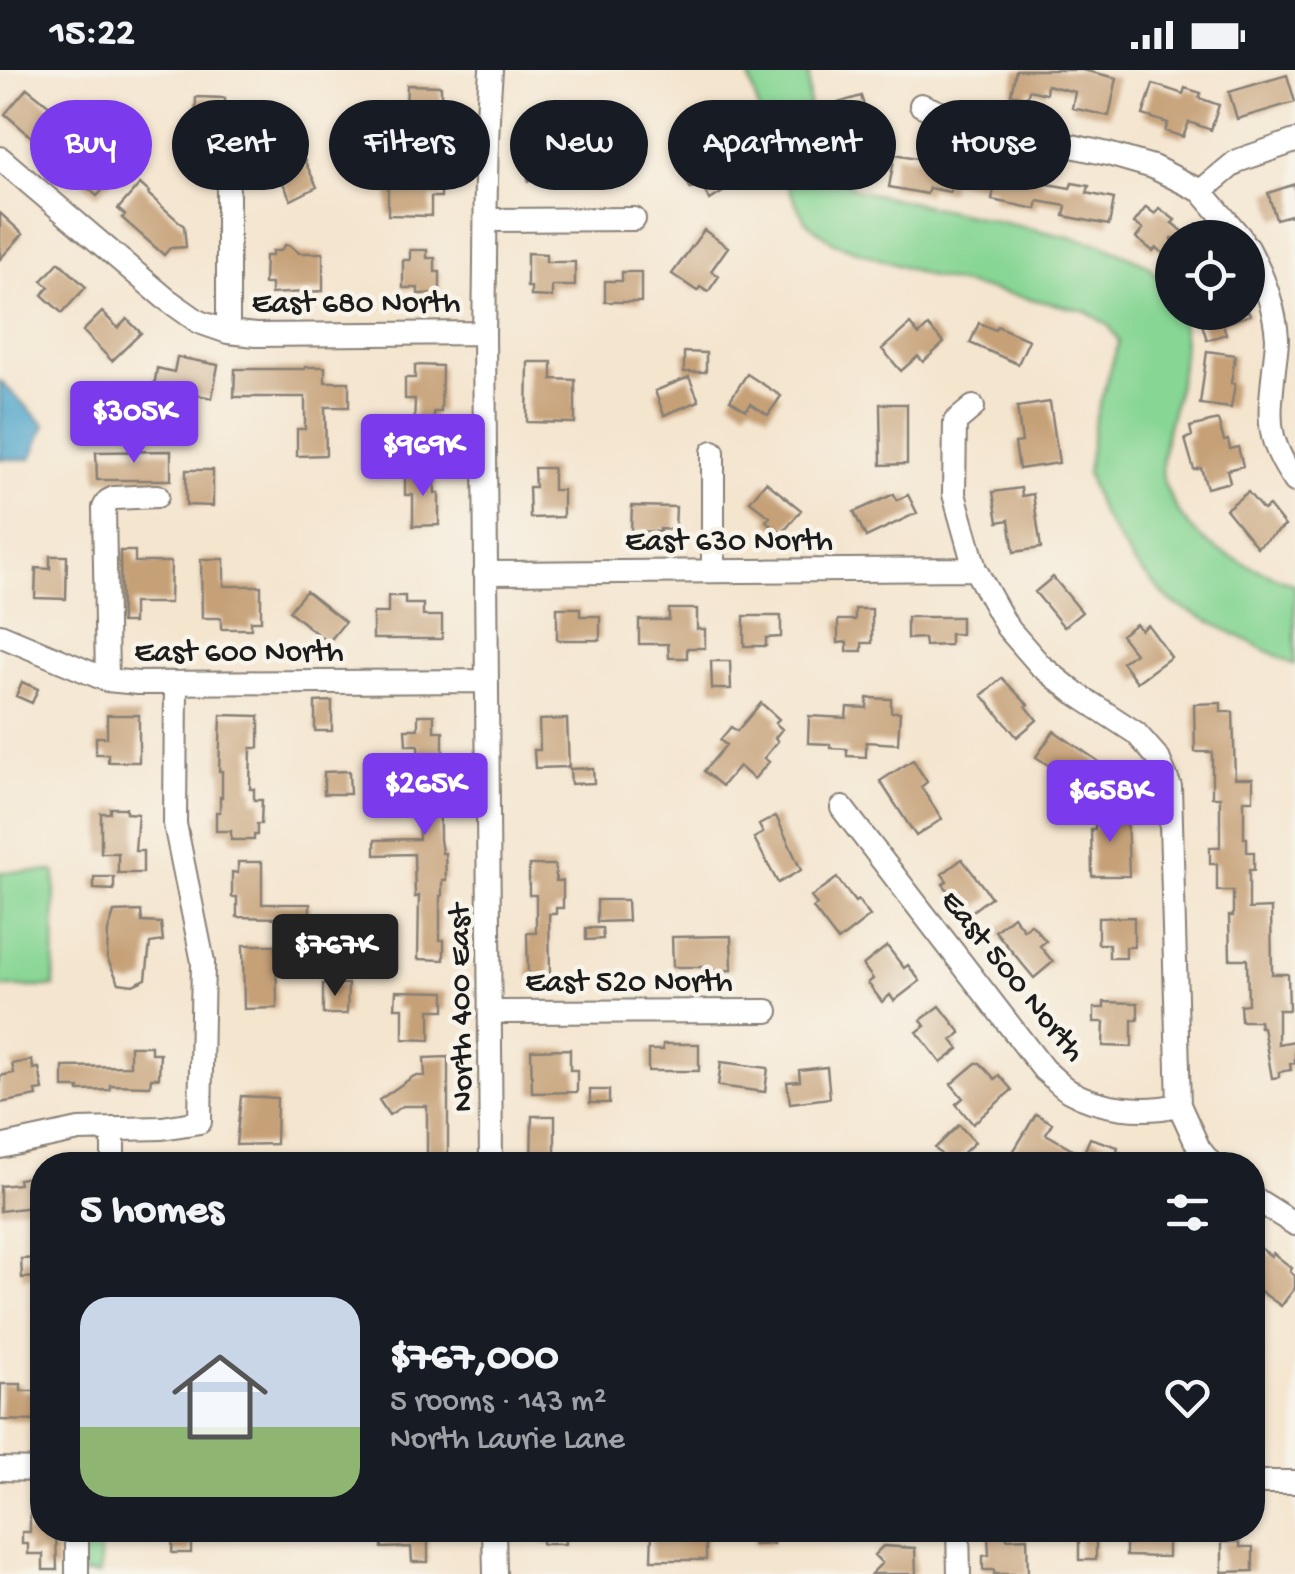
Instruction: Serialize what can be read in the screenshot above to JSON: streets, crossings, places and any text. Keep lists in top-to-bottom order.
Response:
{
  "streets": {
    "street": [
      "East 680 North",
      "East 630 North",
      "East 600 North",
      "East 500 North",
      "East 520 North",
      "North 400 East"
    ]
  },
  "crossings": [
    ["East 680 North", "North 400 East"],
    ["East 630 North", "North 400 East"],
    ["East 600 North", "North 400 East"],
    ["East 520 North", "North 400 East"]
  ],
  "page": {
    "status": "15:22",
    "chip": [
      "Buy",
      "Rent",
      "Filters",
      "New",
      "Apartment",
      "House"
    ],
    "price": [
      "$305K",
      "$969K",
      "$265K",
      "$658K",
      "$767K"
    ],
    "heading": "5 homes",
    "list": [
      {
        "name": "$767,000",
        "note": "5 rooms · 143 m² · North Laurie Lane"
      }
    ]
  }
}
